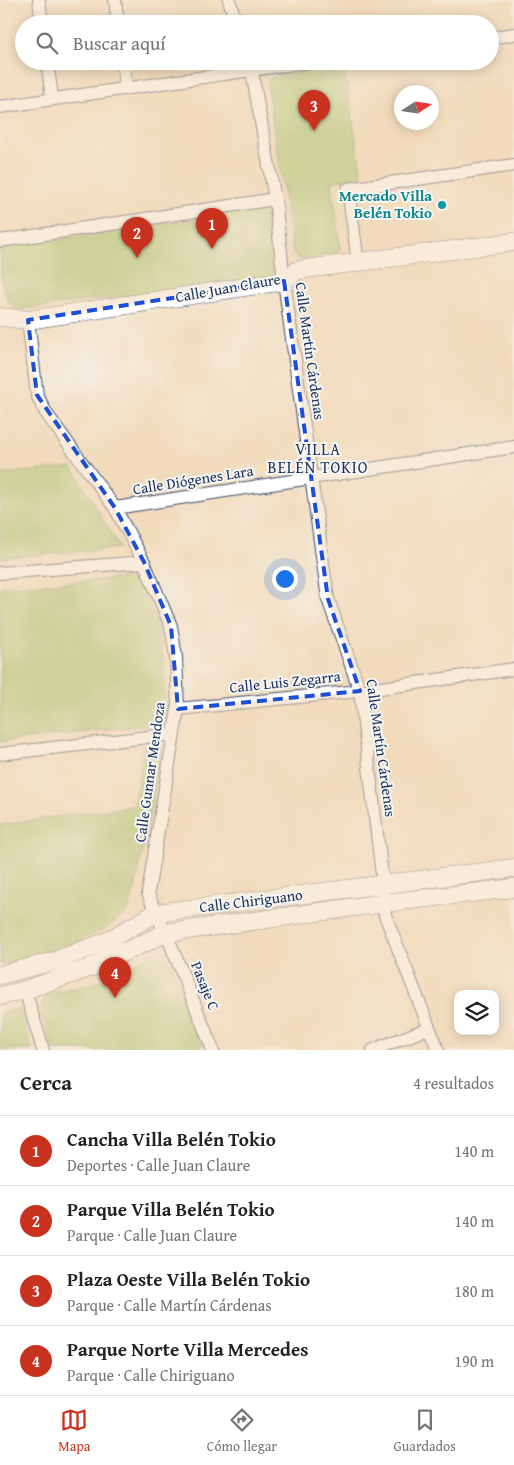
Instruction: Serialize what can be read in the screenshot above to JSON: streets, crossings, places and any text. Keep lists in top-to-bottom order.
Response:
{
  "streets": {
    "street": [
      "Calle Juan Claure",
      "Calle Martín Cárdenas",
      "Calle Diógenes Lara",
      "Calle Luis Zegarra",
      "Calle Gunnar Mendoza",
      "Calle Chiriguano",
      "Pasaje C"
    ]
  },
  "crossings": [
    ["Calle Juan Claure", "Calle Martín Cárdenas"],
    ["Calle Juan Claure", "Calle Gunnar Mendoza"],
    ["Calle Martín Cárdenas", "Calle Diógenes Lara"],
    ["Calle Martín Cárdenas", "Calle Luis Zegarra"],
    ["Calle Martín Cárdenas", "Calle Chiriguano"],
    ["Calle Diógenes Lara", "Calle Gunnar Mendoza"],
    ["Calle Luis Zegarra", "Calle Gunnar Mendoza"],
    ["Calle Gunnar Mendoza", "Calle Chiriguano"],
    ["Calle Gunnar Mendoza", "Pasaje C"],
    ["Calle Chiriguano", "Pasaje C"]
  ],
  "districts": ["VILLA BELÉN TOKIO"],
  "places": ["Mercado Villa Belén Tokio"],
  "north": "right",
  "page": {
    "search": "Buscar aquí",
    "pins": [
      "3",
      "1",
      "2",
      "4"
    ],
    "heading": ["Cerca", "4 resultados"],
    "list": [
      {
        "mark": "1",
        "name": "Cancha Villa Belén Tokio",
        "note": "Deportes · Calle Juan Claure",
        "value": "140 m"
      },
      {
        "mark": "2",
        "name": "Parque Villa Belén Tokio",
        "note": "Parque · Calle Juan Claure",
        "value": "140 m"
      },
      {
        "mark": "3",
        "name": "Plaza Oeste Villa Belén Tokio",
        "note": "Parque · Calle Martín Cárdenas",
        "value": "180 m"
      },
      {
        "mark": "4",
        "name": "Parque Norte Villa Mercedes",
        "note": "Parque · Calle Chiriguano",
        "value": "190 m"
      }
    ],
    "nav": ["Mapa", "Cómo llegar", "Guardados"]
  }
}
